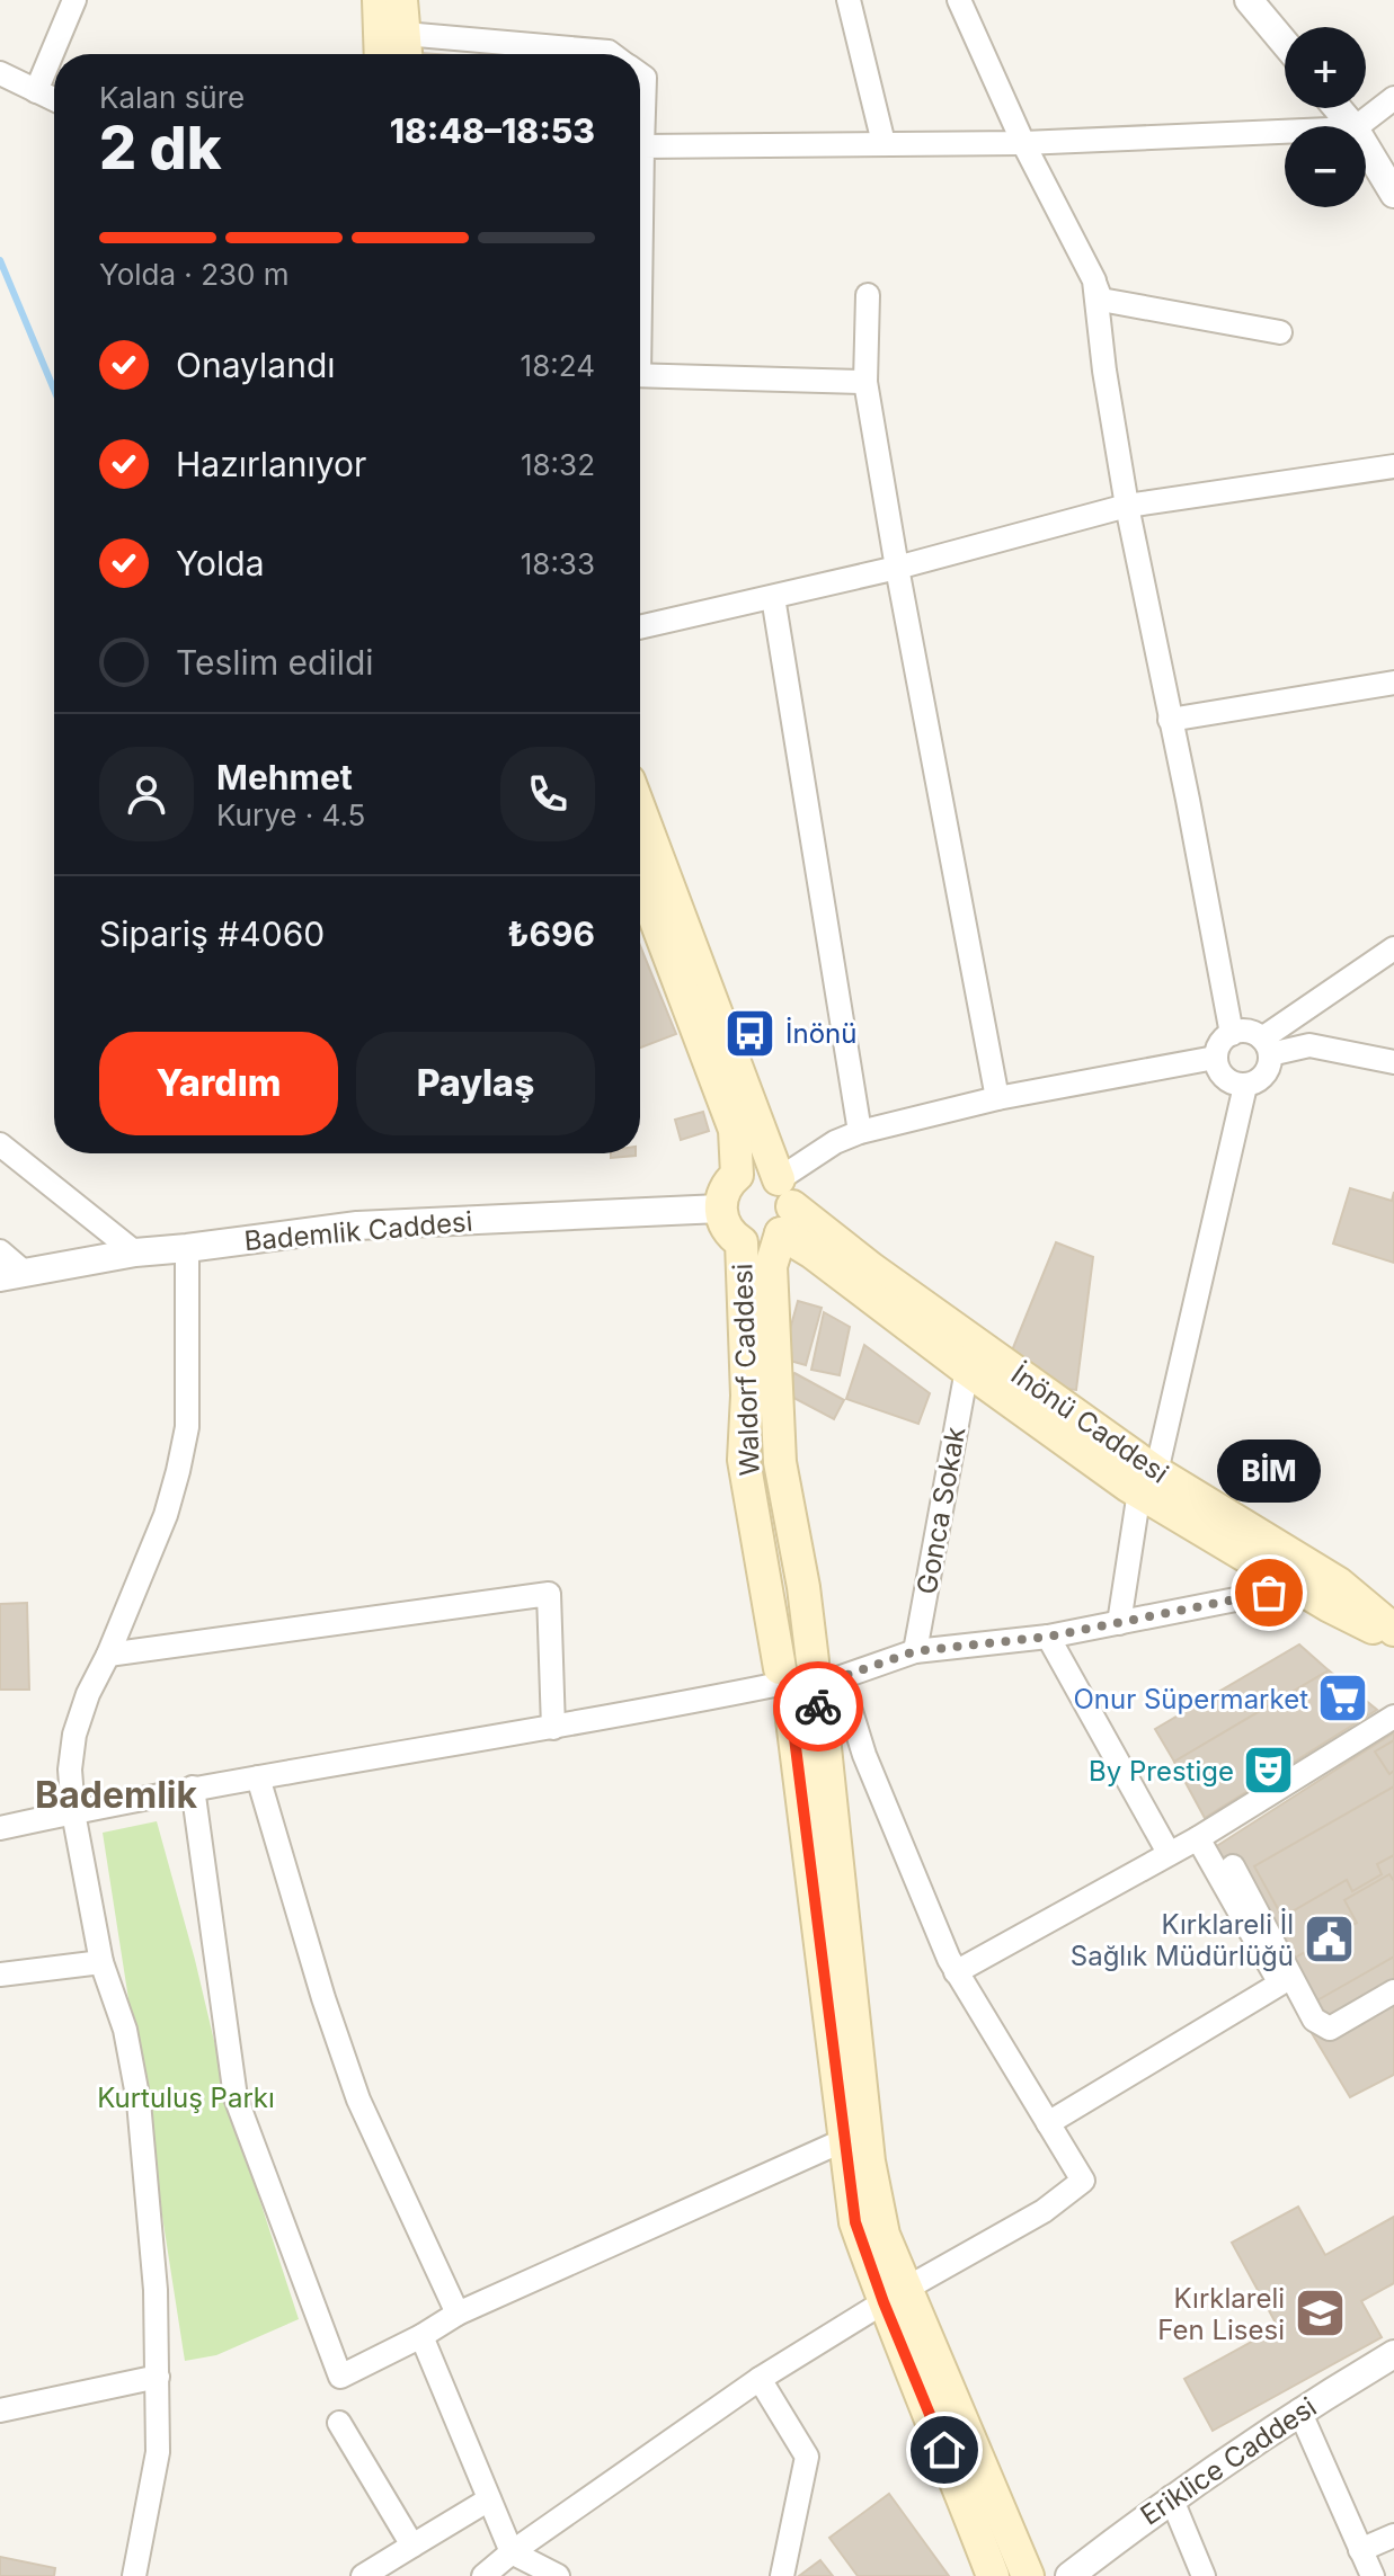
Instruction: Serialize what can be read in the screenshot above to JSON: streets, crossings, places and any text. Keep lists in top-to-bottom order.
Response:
{
  "streets": {
    "main road": ["Waldorf Caddesi", "İnönü Caddesi"],
    "street": ["Bademlik Caddesi", "Gonca Sokak", "Eriklice Caddesi"]
  },
  "crossings": [
    ["Bademlik Caddesi", "Waldorf Caddesi"],
    ["Bademlik Caddesi", "İnönü Caddesi"],
    ["Waldorf Caddesi", "İnönü Caddesi"],
    ["İnönü Caddesi", "Gonca Sokak"]
  ],
  "districts": ["Bademlik"],
  "parks": ["Kurtuluş Parkı"],
  "places": {
    "bus stop": ["İnönü"],
    "other": ["BİM"],
    "supermarket": ["Onur Süpermarket"],
    "theatre": ["By Prestige"],
    "public building": ["Kırklareli İl Sağlık Müdürlüğü"],
    "school or university": ["Kırklareli Fen Lisesi"]
  },
  "page": {
    "map_buttons": ["+", "−"],
    "heading": ["2 dk", "Kalan süre", "18:48–18:53"],
    "panel": [
      "Mehmet",
      "Kurye · 4.5",
      "Sipariş #4060",
      "₺696"
    ],
    "bar": "Yolda · 230 m",
    "list": [
      ["Onaylandı", "18:24"],
      ["Hazırlanıyor", "18:32"],
      ["Yolda", "18:33"],
      "Teslim edildi"
    ],
    "buttons": ["Yardım", "Paylaş"],
    "bubble": "BİM"
  }
}
